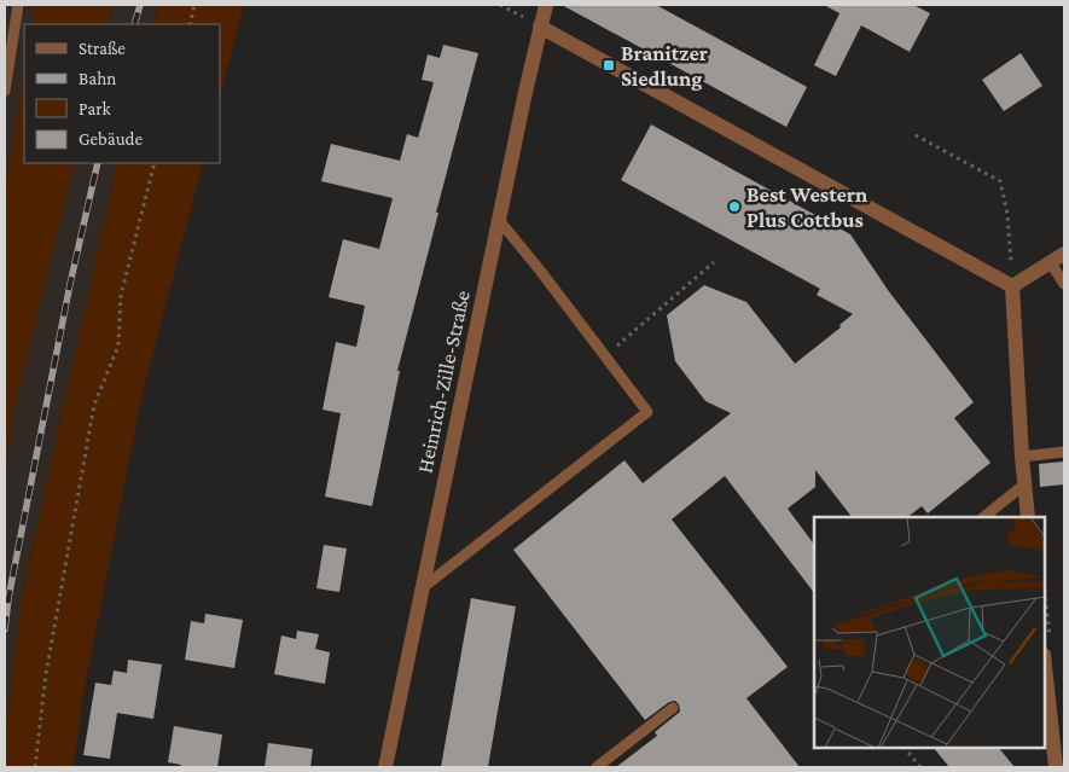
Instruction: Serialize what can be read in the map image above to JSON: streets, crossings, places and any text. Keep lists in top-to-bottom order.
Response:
{
  "streets": {
    "street": ["Heinrich-Zille-Straße"]
  },
  "places": {
    "transit": ["Branitzer Siedlung"],
    "other": ["Best Western Plus Cottbus"]
  },
  "legend": [
    "Straße",
    "Bahn",
    "Park",
    "Gebäude"
  ]
}
